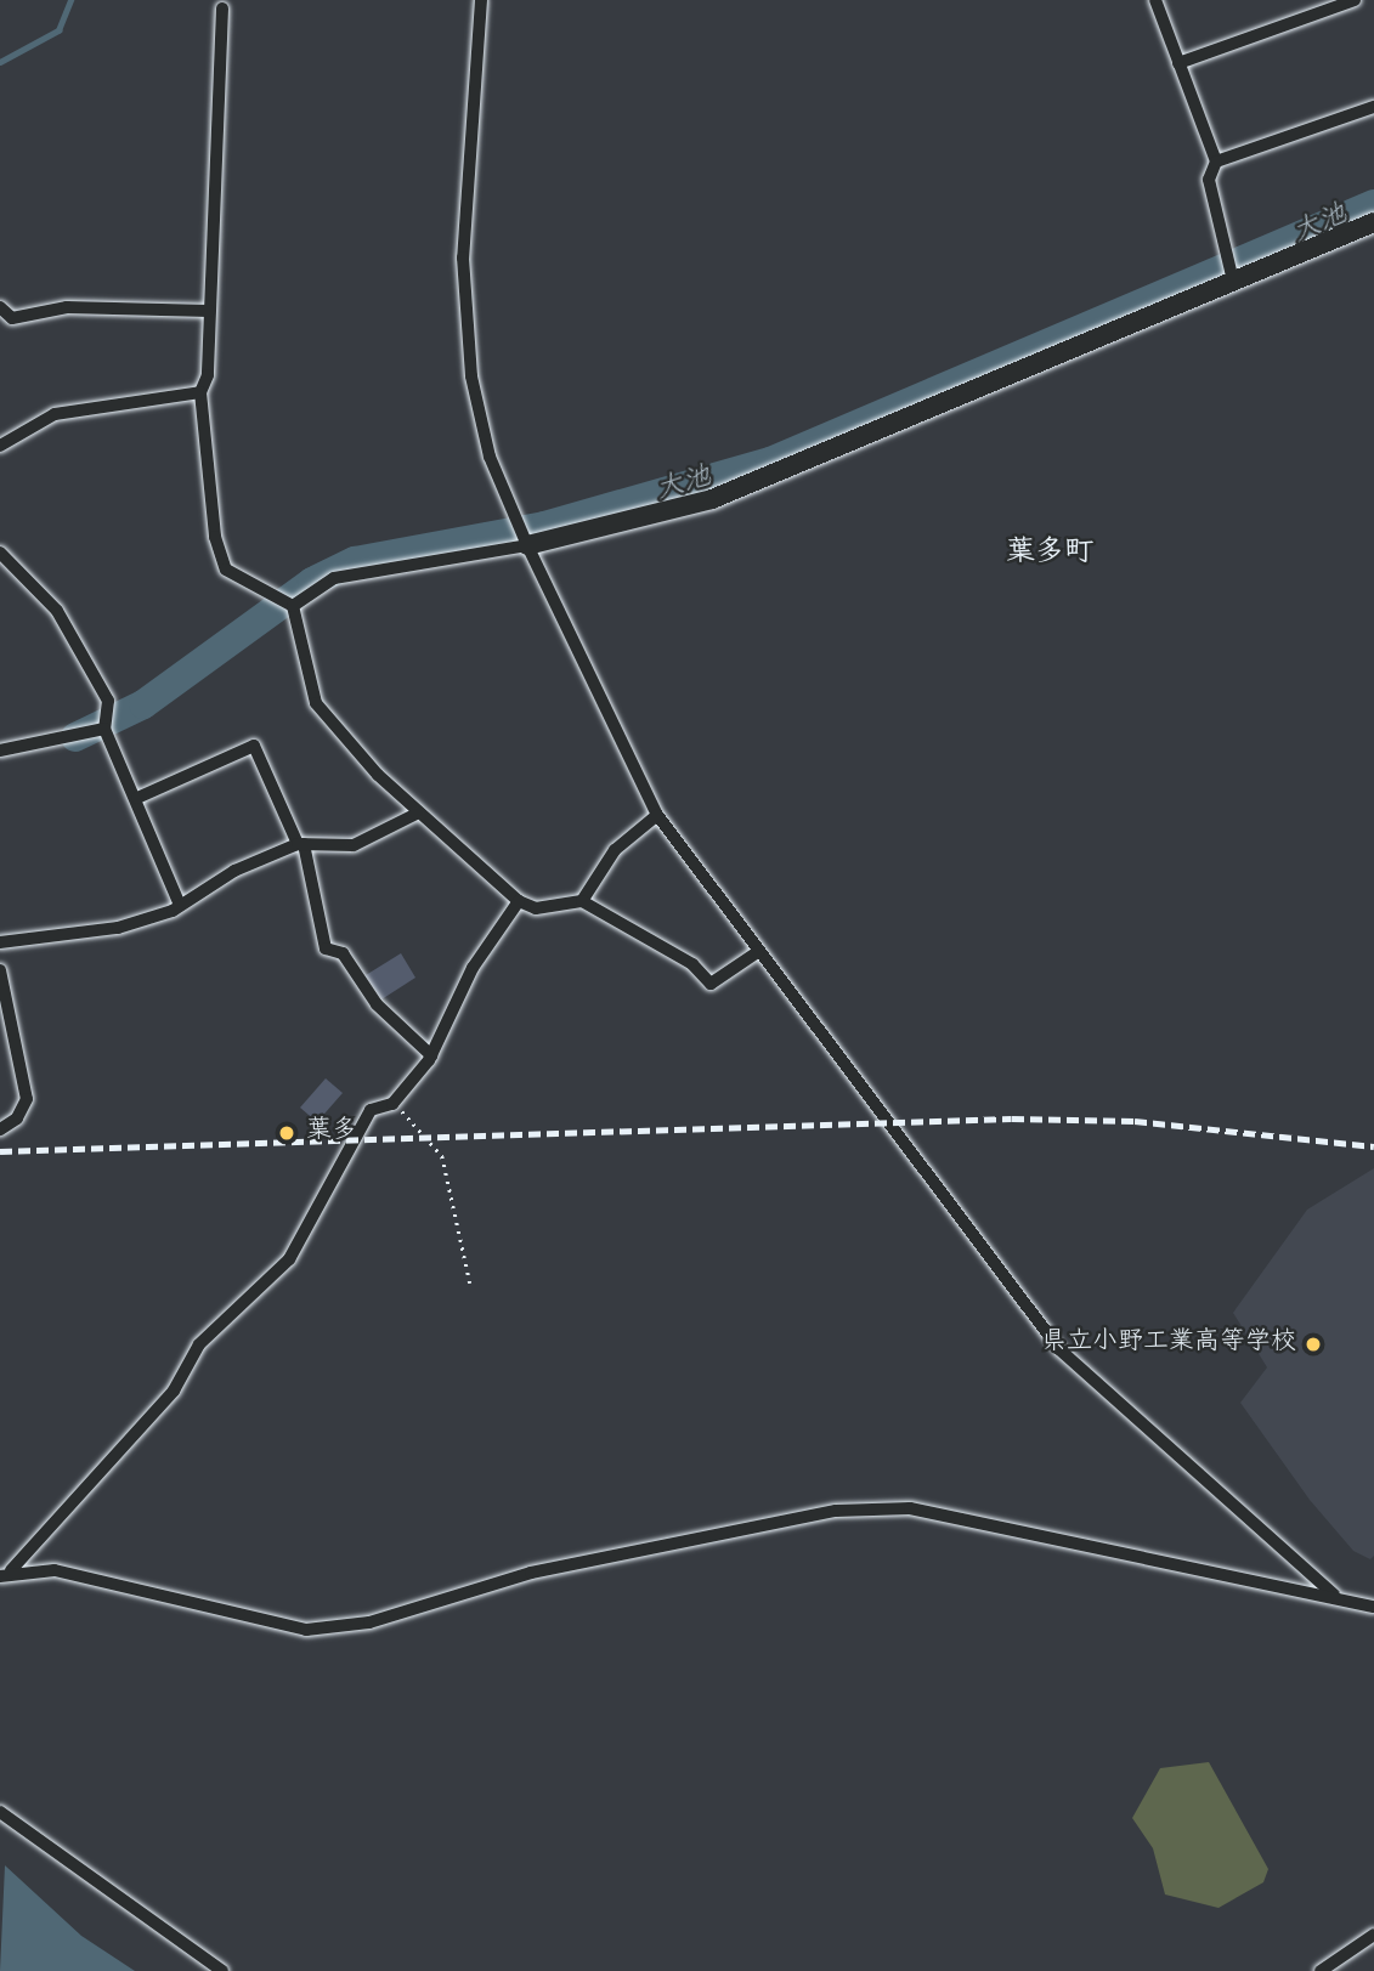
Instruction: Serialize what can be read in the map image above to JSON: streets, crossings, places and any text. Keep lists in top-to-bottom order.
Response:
{
  "districts": ["葉多町"],
  "water": ["大池"],
  "places": ["葉多", "県立小野工業高等学校"]
}
